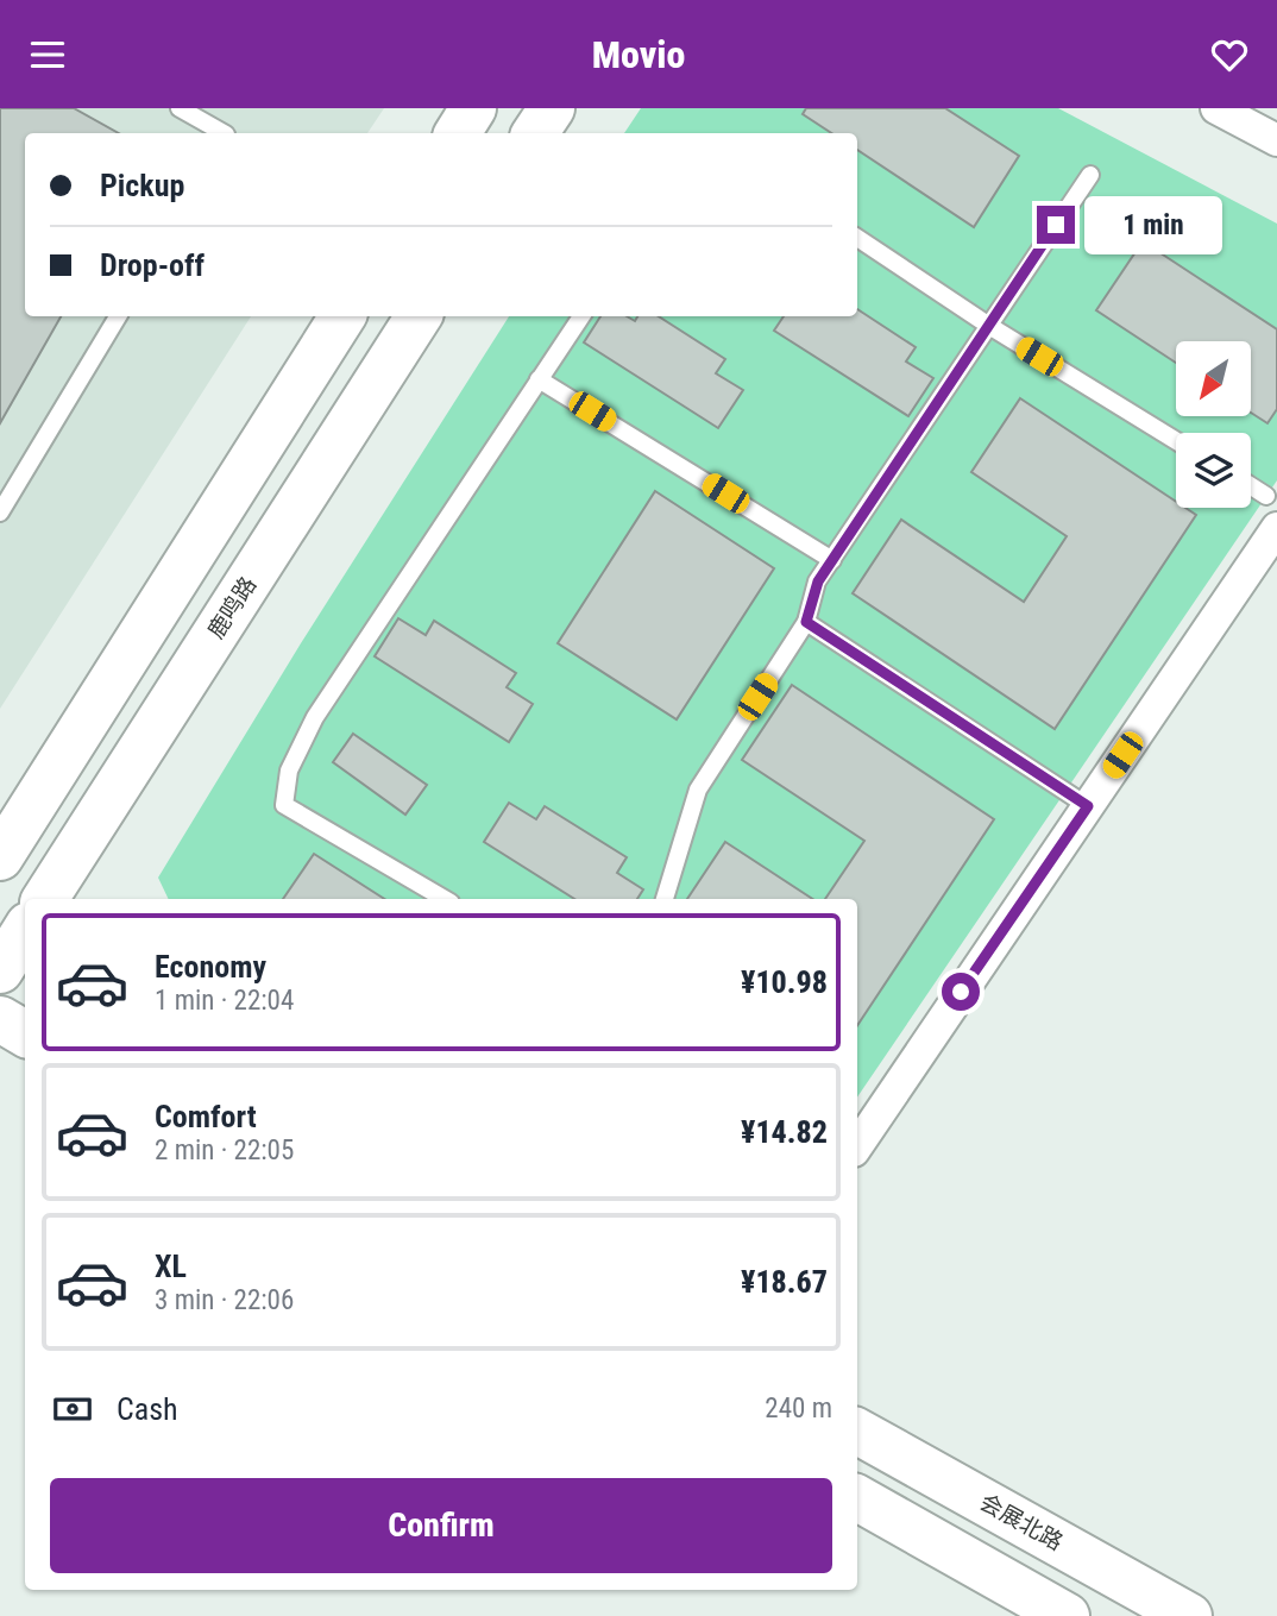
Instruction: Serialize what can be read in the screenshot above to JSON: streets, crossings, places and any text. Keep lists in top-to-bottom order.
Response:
{
  "streets": {
    "main road": ["鹿鸣路", "会展北路"]
  },
  "north": "bottom left",
  "page": {
    "header": "Movio",
    "banner": ["Pickup", "Drop-off"],
    "bubble": "1 min",
    "list": [
      {
        "name": "Economy",
        "note": "1 min · 22:04",
        "value": "¥10.98"
      },
      {
        "name": "Comfort",
        "note": "2 min · 22:05",
        "value": "¥14.82"
      },
      {
        "name": "XL",
        "note": "3 min · 22:06",
        "value": "¥18.67"
      }
    ],
    "pay": ["Cash", "240 m"],
    "buttons": "Confirm"
  }
}
